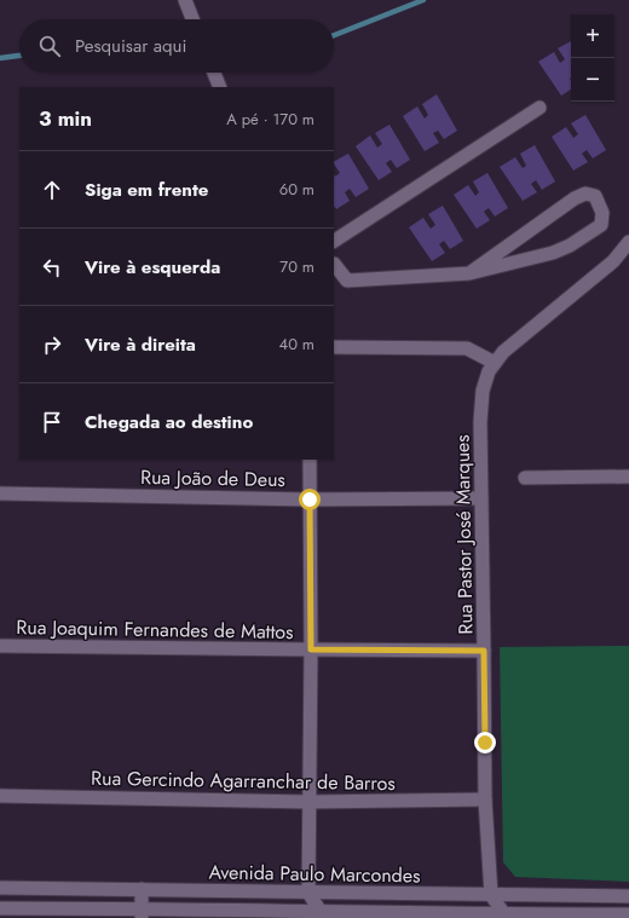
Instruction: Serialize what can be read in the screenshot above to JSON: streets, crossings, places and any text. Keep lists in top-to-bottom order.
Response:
{
  "streets": {
    "street": [
      "Rua João de Deus",
      "Rua Pastor José Marques",
      "Rua Joaquim Fernandes de Mattos",
      "Rua Gercindo Agarranchar de Barros",
      "Avenida Paulo Marcondes"
    ]
  },
  "crossings": [
    ["Rua João de Deus", "Rua Pastor José Marques"],
    ["Rua Pastor José Marques", "Rua Joaquim Fernandes de Mattos"],
    ["Rua Pastor José Marques", "Rua Gercindo Agarranchar de Barros"],
    ["Rua Pastor José Marques", "Avenida Paulo Marcondes"]
  ],
  "page": {
    "map_buttons": ["+", "−"],
    "search": "Pesquisar aqui",
    "heading": ["3 min", "A pé · 170 m"],
    "list": [
      ["Siga em frente", "60 m"],
      ["Vire à esquerda", "70 m"],
      ["Vire à direita", "40 m"],
      "Chegada ao destino"
    ]
  }
}
